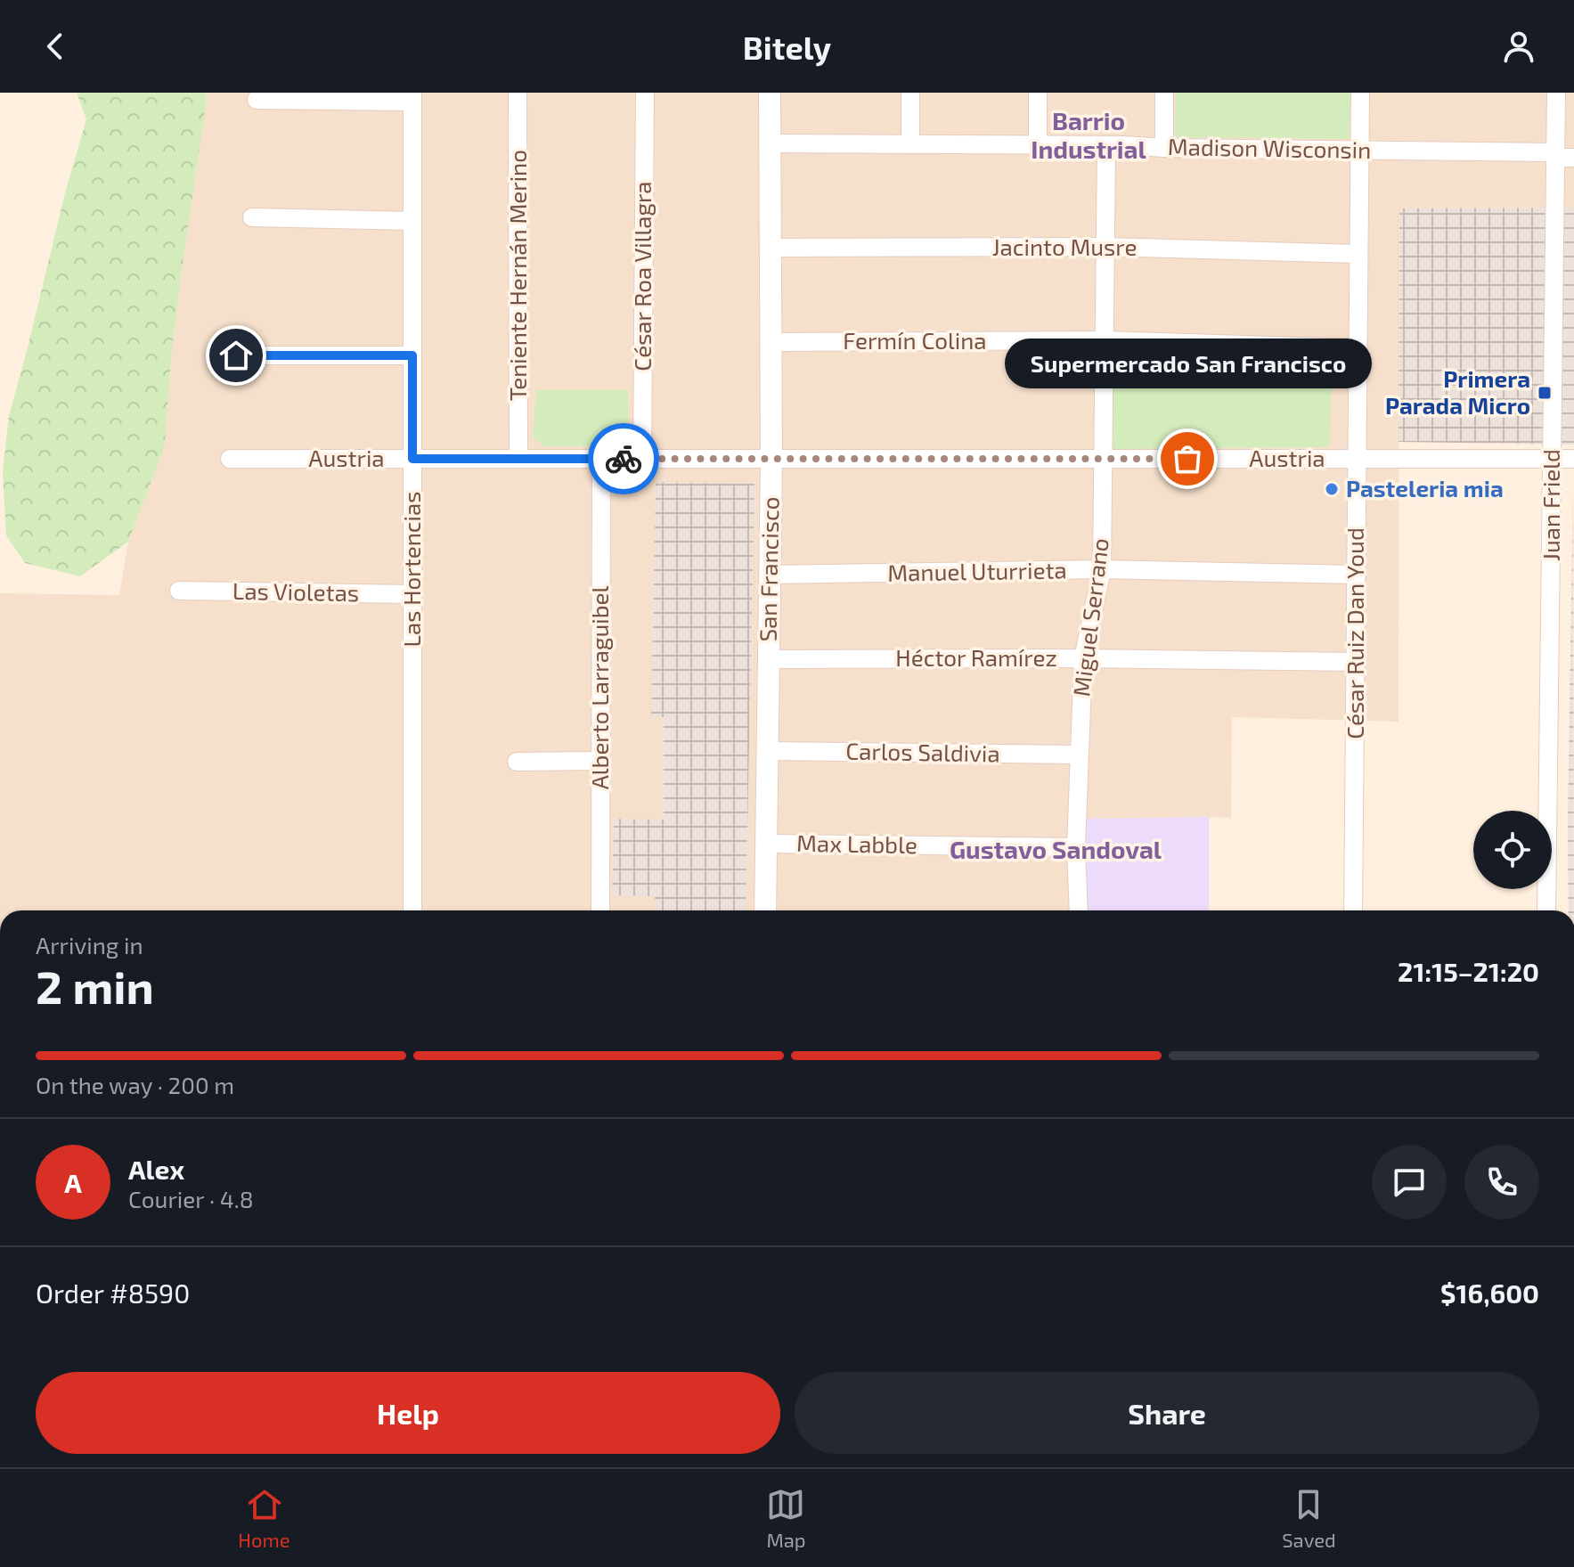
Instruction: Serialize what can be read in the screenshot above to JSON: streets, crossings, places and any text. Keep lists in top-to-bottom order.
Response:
{
  "streets": {
    "street": [
      "Madison Wisconsin",
      "Jacinto Musre",
      "Teniente Hernán Merino",
      "César Roa Villagra",
      "Fermín Colina",
      "Austria",
      "Juan Frield",
      "Las Hortencias",
      "San Francisco",
      "Manuel Uturrieta",
      "Las Violetas",
      "Miguel Serrano",
      "César Ruiz Dan Youd",
      "Héctor Ramírez",
      "Alberto Larraguibel",
      "Carlos Saldivia",
      "Max Labble"
    ]
  },
  "crossings": [
    ["Madison Wisconsin", "Juan Frield"],
    ["Madison Wisconsin", "San Francisco"],
    ["Madison Wisconsin", "Miguel Serrano"],
    ["Madison Wisconsin", "César Ruiz Dan Youd"],
    ["Jacinto Musre", "San Francisco"],
    ["Jacinto Musre", "Miguel Serrano"],
    ["Jacinto Musre", "César Ruiz Dan Youd"],
    ["Teniente Hernán Merino", "Austria"],
    ["César Roa Villagra", "Austria"],
    ["Fermín Colina", "San Francisco"],
    ["Fermín Colina", "Miguel Serrano"],
    ["Fermín Colina", "César Ruiz Dan Youd"],
    ["Austria", "Juan Frield"],
    ["Austria", "Las Hortencias"],
    ["Austria", "San Francisco"],
    ["Austria", "Miguel Serrano"],
    ["Austria", "César Ruiz Dan Youd"],
    ["Austria", "Alberto Larraguibel"],
    ["Las Hortencias", "Las Violetas"],
    ["San Francisco", "Manuel Uturrieta"],
    ["San Francisco", "Héctor Ramírez"],
    ["San Francisco", "Carlos Saldivia"],
    ["San Francisco", "Max Labble"],
    ["Manuel Uturrieta", "Miguel Serrano"],
    ["Manuel Uturrieta", "César Ruiz Dan Youd"],
    ["Miguel Serrano", "Héctor Ramírez"],
    ["Miguel Serrano", "Carlos Saldivia"],
    ["Miguel Serrano", "Max Labble"],
    ["César Ruiz Dan Youd", "Héctor Ramírez"]
  ],
  "districts": ["Barrio Industrial", "Gustavo Sandoval"],
  "places": {
    "transit": ["Primera Parada Micro"],
    "other": ["Supermercado San Francisco", "Pasteleria mia"]
  },
  "page": {
    "header": "Bitely",
    "bubble": "Supermercado San Francisco",
    "heading": ["2 min", "Arriving in", "21:15–21:20"],
    "panel": [
      "Alex",
      "Courier · 4.8",
      "Order #8590",
      "$16,600"
    ],
    "bar": "On the way · 200 m",
    "round": "A",
    "buttons": ["Help", "Share"],
    "tabs": ["Home", "Map", "Saved"]
  }
}
